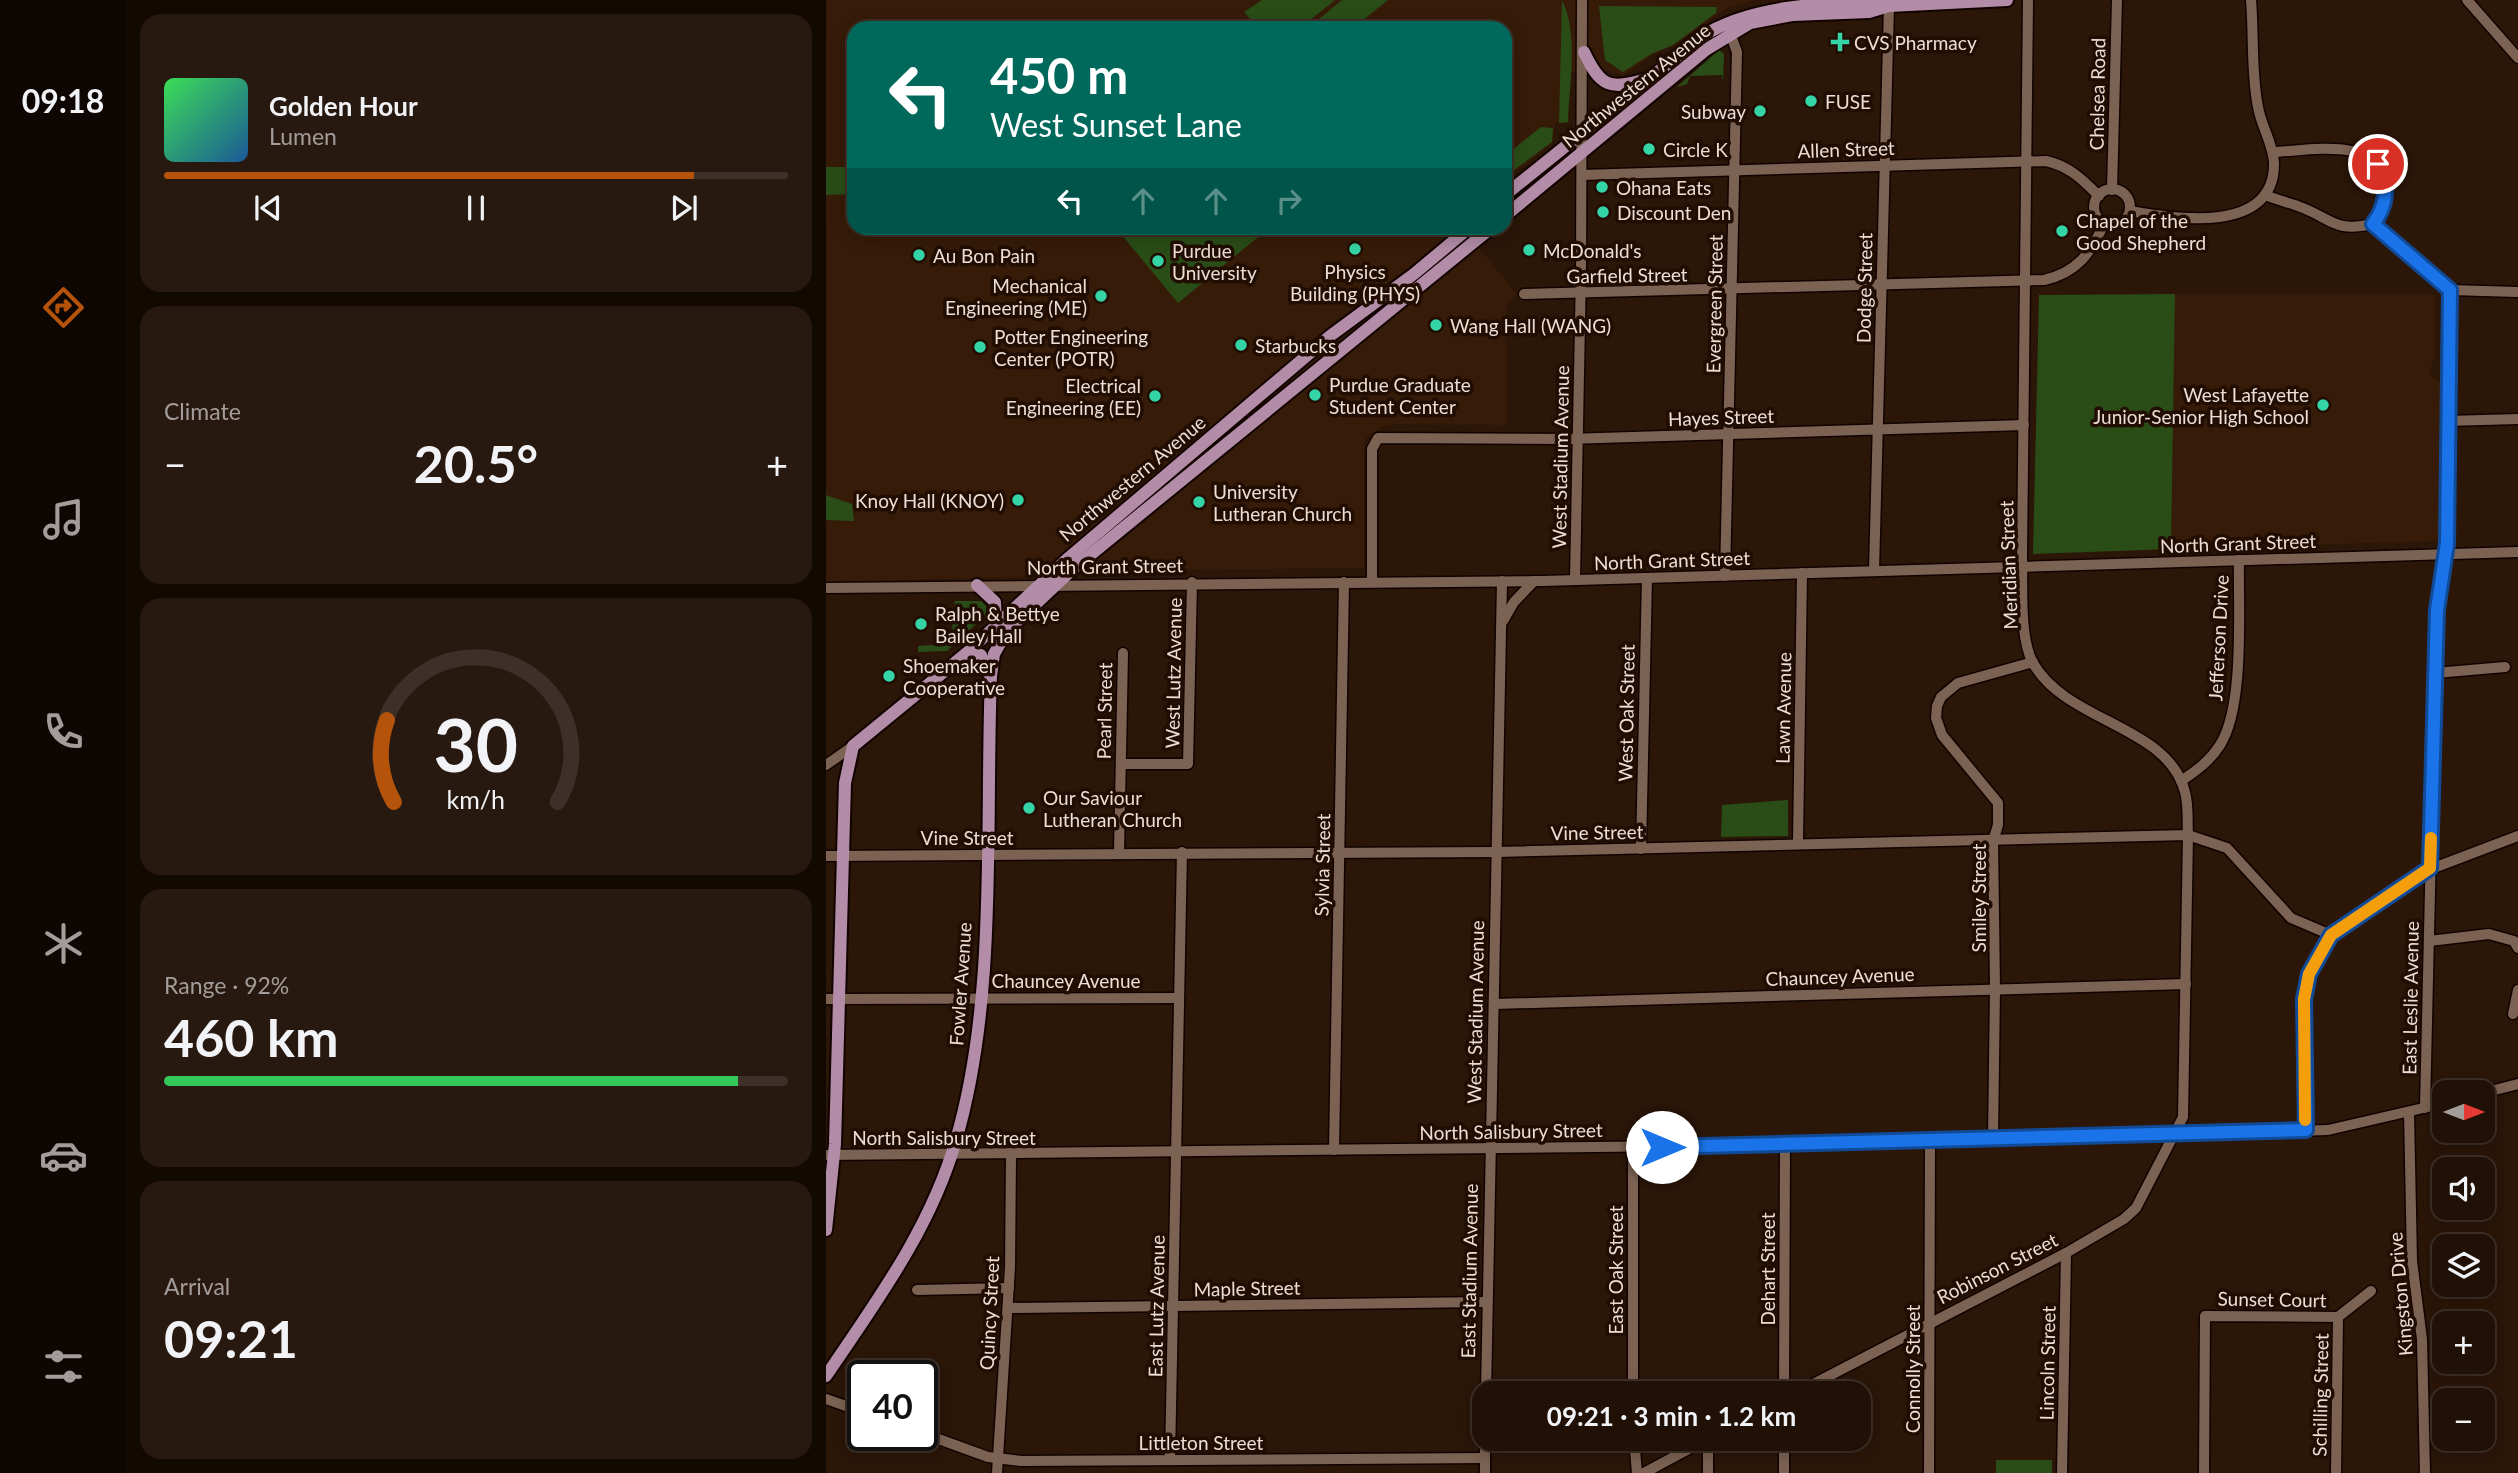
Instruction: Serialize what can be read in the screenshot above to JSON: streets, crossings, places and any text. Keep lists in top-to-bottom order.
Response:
{
  "streets": {
    "main road": ["Northwestern Avenue", "Fowler Avenue"],
    "street": [
      "Chelsea Road",
      "Allen Street",
      "Garfield Street",
      "Dodge Street",
      "Evergreen Street",
      "Hayes Street",
      "West Stadium Avenue",
      "North Grant Street",
      "Meridian Street",
      "Jefferson Drive",
      "West Lutz Avenue",
      "Lawn Avenue",
      "Pearl Street",
      "West Oak Street",
      "Vine Street",
      "Sylvia Street",
      "Smiley Street",
      "Chauncey Avenue",
      "East Leslie Avenue",
      "North Salisbury Street",
      "Robinson Street",
      "Dehart Street",
      "East Oak Street",
      "East Stadium Avenue",
      "Maple Street",
      "Kingston Drive",
      "Sunset Court",
      "East Lutz Avenue",
      "Quincy Street",
      "Lincoln Street",
      "Connolly Street",
      "Schilling Street",
      "Littleton Street"
    ]
  },
  "crossings": [
    ["Northwestern Avenue", "Dodge Street"],
    ["Northwestern Avenue", "Evergreen Street"],
    ["Northwestern Avenue", "West Stadium Avenue"],
    ["Northwestern Avenue", "North Grant Street"],
    ["Northwestern Avenue", "Fowler Avenue"],
    ["Chelsea Road", "Allen Street"],
    ["Chelsea Road", "Garfield Street"],
    ["Allen Street", "Garfield Street"],
    ["Allen Street", "Dodge Street"],
    ["Allen Street", "Evergreen Street"],
    ["Allen Street", "West Stadium Avenue"],
    ["Allen Street", "Meridian Street"],
    ["Garfield Street", "Dodge Street"],
    ["Garfield Street", "Evergreen Street"],
    ["Garfield Street", "West Stadium Avenue"],
    ["Garfield Street", "Meridian Street"],
    ["Dodge Street", "Hayes Street"],
    ["Dodge Street", "North Grant Street"],
    ["Evergreen Street", "Hayes Street"],
    ["Evergreen Street", "North Grant Street"],
    ["Hayes Street", "West Stadium Avenue"],
    ["Hayes Street", "North Grant Street"],
    ["Hayes Street", "Meridian Street"],
    ["West Stadium Avenue", "North Grant Street"],
    ["West Stadium Avenue", "Vine Street"],
    ["West Stadium Avenue", "Chauncey Avenue"],
    ["West Stadium Avenue", "North Salisbury Street"],
    ["West Stadium Avenue", "East Stadium Avenue"],
    ["North Grant Street", "Meridian Street"],
    ["North Grant Street", "Jefferson Drive"],
    ["North Grant Street", "West Lutz Avenue"],
    ["North Grant Street", "Lawn Avenue"],
    ["North Grant Street", "West Oak Street"],
    ["North Grant Street", "Sylvia Street"],
    ["North Grant Street", "Fowler Avenue"],
    ["North Grant Street", "East Leslie Avenue"],
    ["Meridian Street", "Smiley Street"],
    ["West Lutz Avenue", "Pearl Street"],
    ["Lawn Avenue", "Vine Street"],
    ["Pearl Street", "Vine Street"],
    ["West Oak Street", "Vine Street"],
    ["Vine Street", "Sylvia Street"],
    ["Vine Street", "Smiley Street"],
    ["Vine Street", "Fowler Avenue"],
    ["Sylvia Street", "North Salisbury Street"],
    ["Smiley Street", "Chauncey Avenue"],
    ["Smiley Street", "North Salisbury Street"],
    ["Chauncey Avenue", "Fowler Avenue"],
    ["Fowler Avenue", "North Salisbury Street"],
    ["East Leslie Avenue", "North Salisbury Street"],
    ["North Salisbury Street", "Robinson Street"],
    ["North Salisbury Street", "Dehart Street"],
    ["North Salisbury Street", "East Oak Street"],
    ["North Salisbury Street", "East Stadium Avenue"],
    ["North Salisbury Street", "Kingston Drive"],
    ["North Salisbury Street", "East Lutz Avenue"],
    ["North Salisbury Street", "Quincy Street"],
    ["North Salisbury Street", "Connolly Street"],
    ["Robinson Street", "Lincoln Street"],
    ["Robinson Street", "Connolly Street"],
    ["East Stadium Avenue", "Maple Street"],
    ["Maple Street", "East Lutz Avenue"],
    ["Maple Street", "Quincy Street"],
    ["Sunset Court", "Schilling Street"],
    ["East Lutz Avenue", "Littleton Street"],
    ["Quincy Street", "Littleton Street"]
  ],
  "places": {
    "health": ["CVS Pharmacy"],
    "other": [
      "FUSE",
      "Subway",
      "Circle K",
      "Ohana Eats",
      "Discount Den",
      "Chapel of the Good Shepherd",
      "Physics Building (PHYS)",
      "McDonald's",
      "Au Bon Pain",
      "Purdue University",
      "Mechanical Engineering (ME)",
      "Wang Hall (WANG)",
      "Starbucks",
      "Potter Engineering Center (POTR)",
      "Purdue Graduate Student Center",
      "Electrical Engineering (EE)",
      "West Lafayette Junior-Senior High School",
      "Knoy Hall (KNOY)",
      "University Lutheran Church",
      "Ralph & Bettye Bailey Hall",
      "Shoemaker Cooperative",
      "Our Saviour Lutheran Church"
    ]
  },
  "north": "right",
  "page": {
    "tabs": "09:18",
    "turn": ["450 m", "West Sunset Lane"],
    "song": ["Golden Hour", "Lumen"],
    "tile": [
      "Climate",
      ["Range · 92%", "460 km"],
      ["Arrival", "09:21"]
    ],
    "heat": ["−", "20.5°", "+"],
    "map_buttons": ["+", "−"],
    "limit": "40",
    "trip": "09:21 · 3 min · 1.2 km",
    "gauge": ["30", "km/h"]
  }
}
